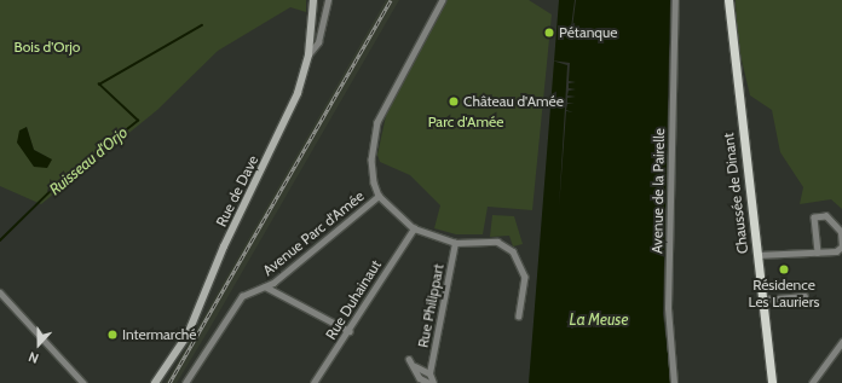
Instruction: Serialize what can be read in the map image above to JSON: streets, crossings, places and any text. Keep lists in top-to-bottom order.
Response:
{
  "streets": {
    "main road": ["Rue de Dave", "Chaussée de Dinant"],
    "street": [
      "Avenue de la Pairelle",
      "Avenue Parc d'Amée",
      "Rue Duhainaut",
      "Rue Philippart"
    ]
  },
  "water": ["Ruisseau d'Orjo", "La Meuse"],
  "parks": ["Bois d'Orjo", "Parc d'Amée"],
  "places": [
    "Pétanque",
    "Château d'Amée",
    "Résidence Les Lauriers",
    "Intermarché"
  ],
  "north": "bottom"
}
